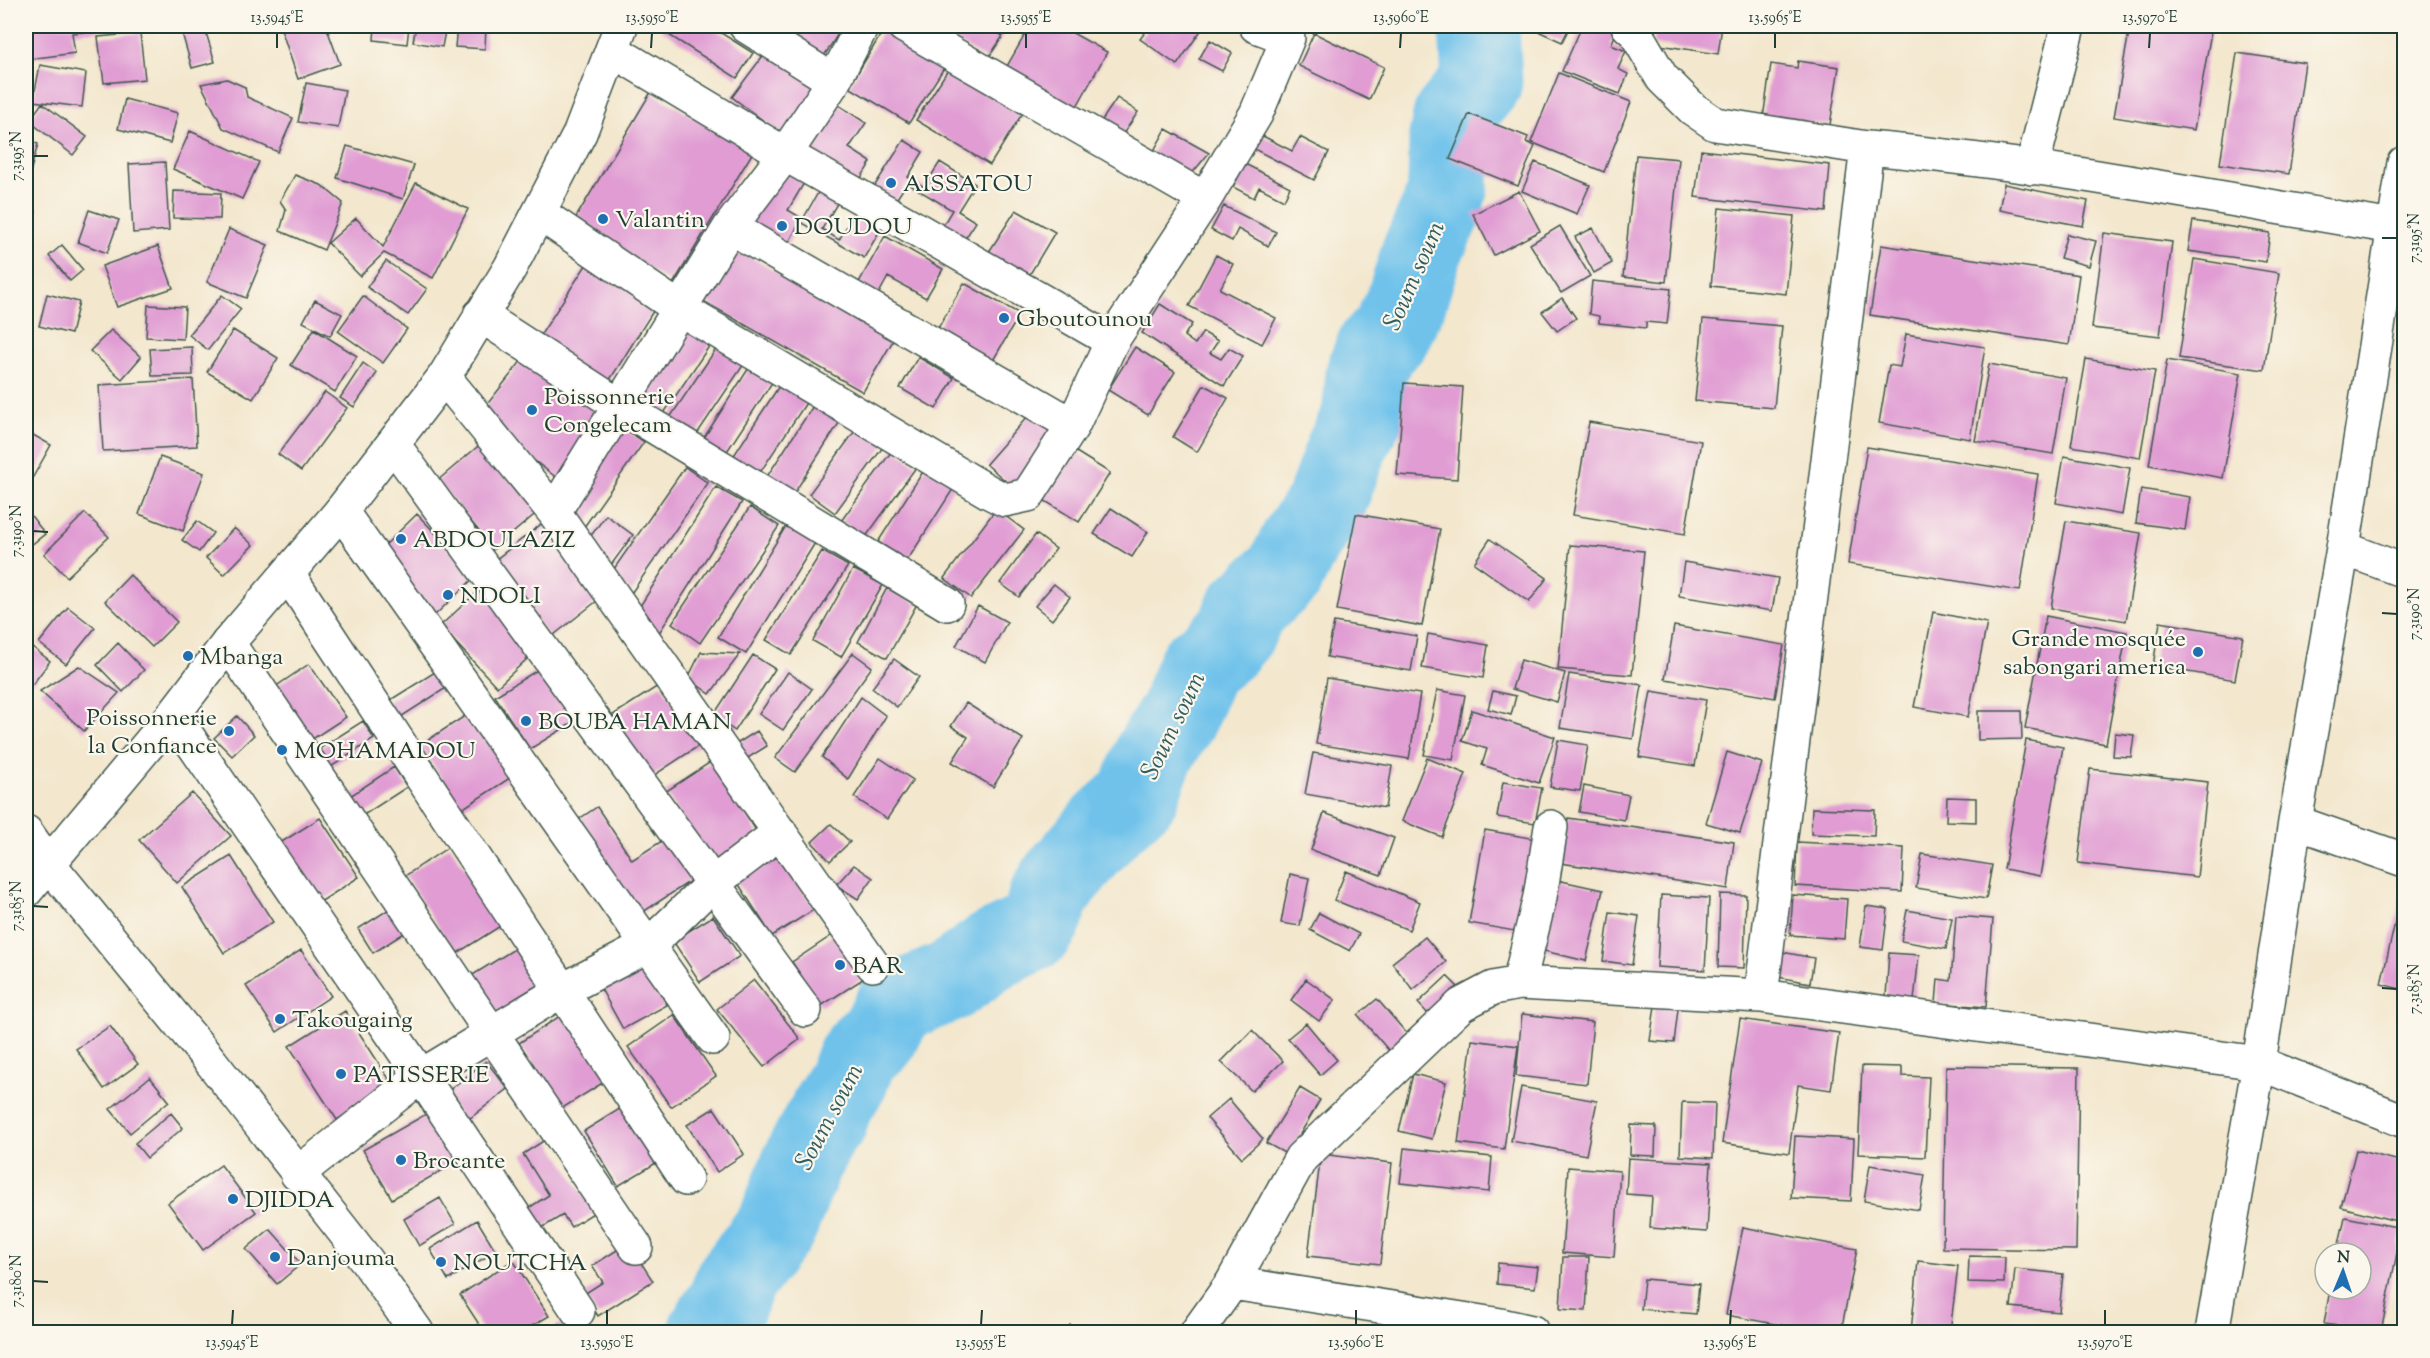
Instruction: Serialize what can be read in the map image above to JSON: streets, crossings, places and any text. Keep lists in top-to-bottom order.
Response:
{
  "water": ["Soum soum"],
  "places": [
    "AISSATOU",
    "Valantin",
    "DOUDOU",
    "Gboutounou",
    "Poissonnerie Congelecam",
    "ABDOULAZIZ",
    "NDOLI",
    "Grande mosquée sabongari america",
    "Mbanga",
    "BOUBA HAMAN",
    "Poissonnerie la Confiance",
    "MOHAMADOU",
    "BAR",
    "Takougaing",
    "PATISSERIE",
    "Brocante",
    "DJIDDA",
    "Danjouma",
    "NOUTCHA"
  ],
  "north": "top",
  "coordinates": [
    "13.5945°E",
    "13.5950°E",
    "13.5955°E",
    "13.5960°E",
    "13.5965°E",
    "13.5970°E",
    "7.3195°N",
    "7.3190°N",
    "7.3185°N",
    "7.3180°N"
  ]
}
